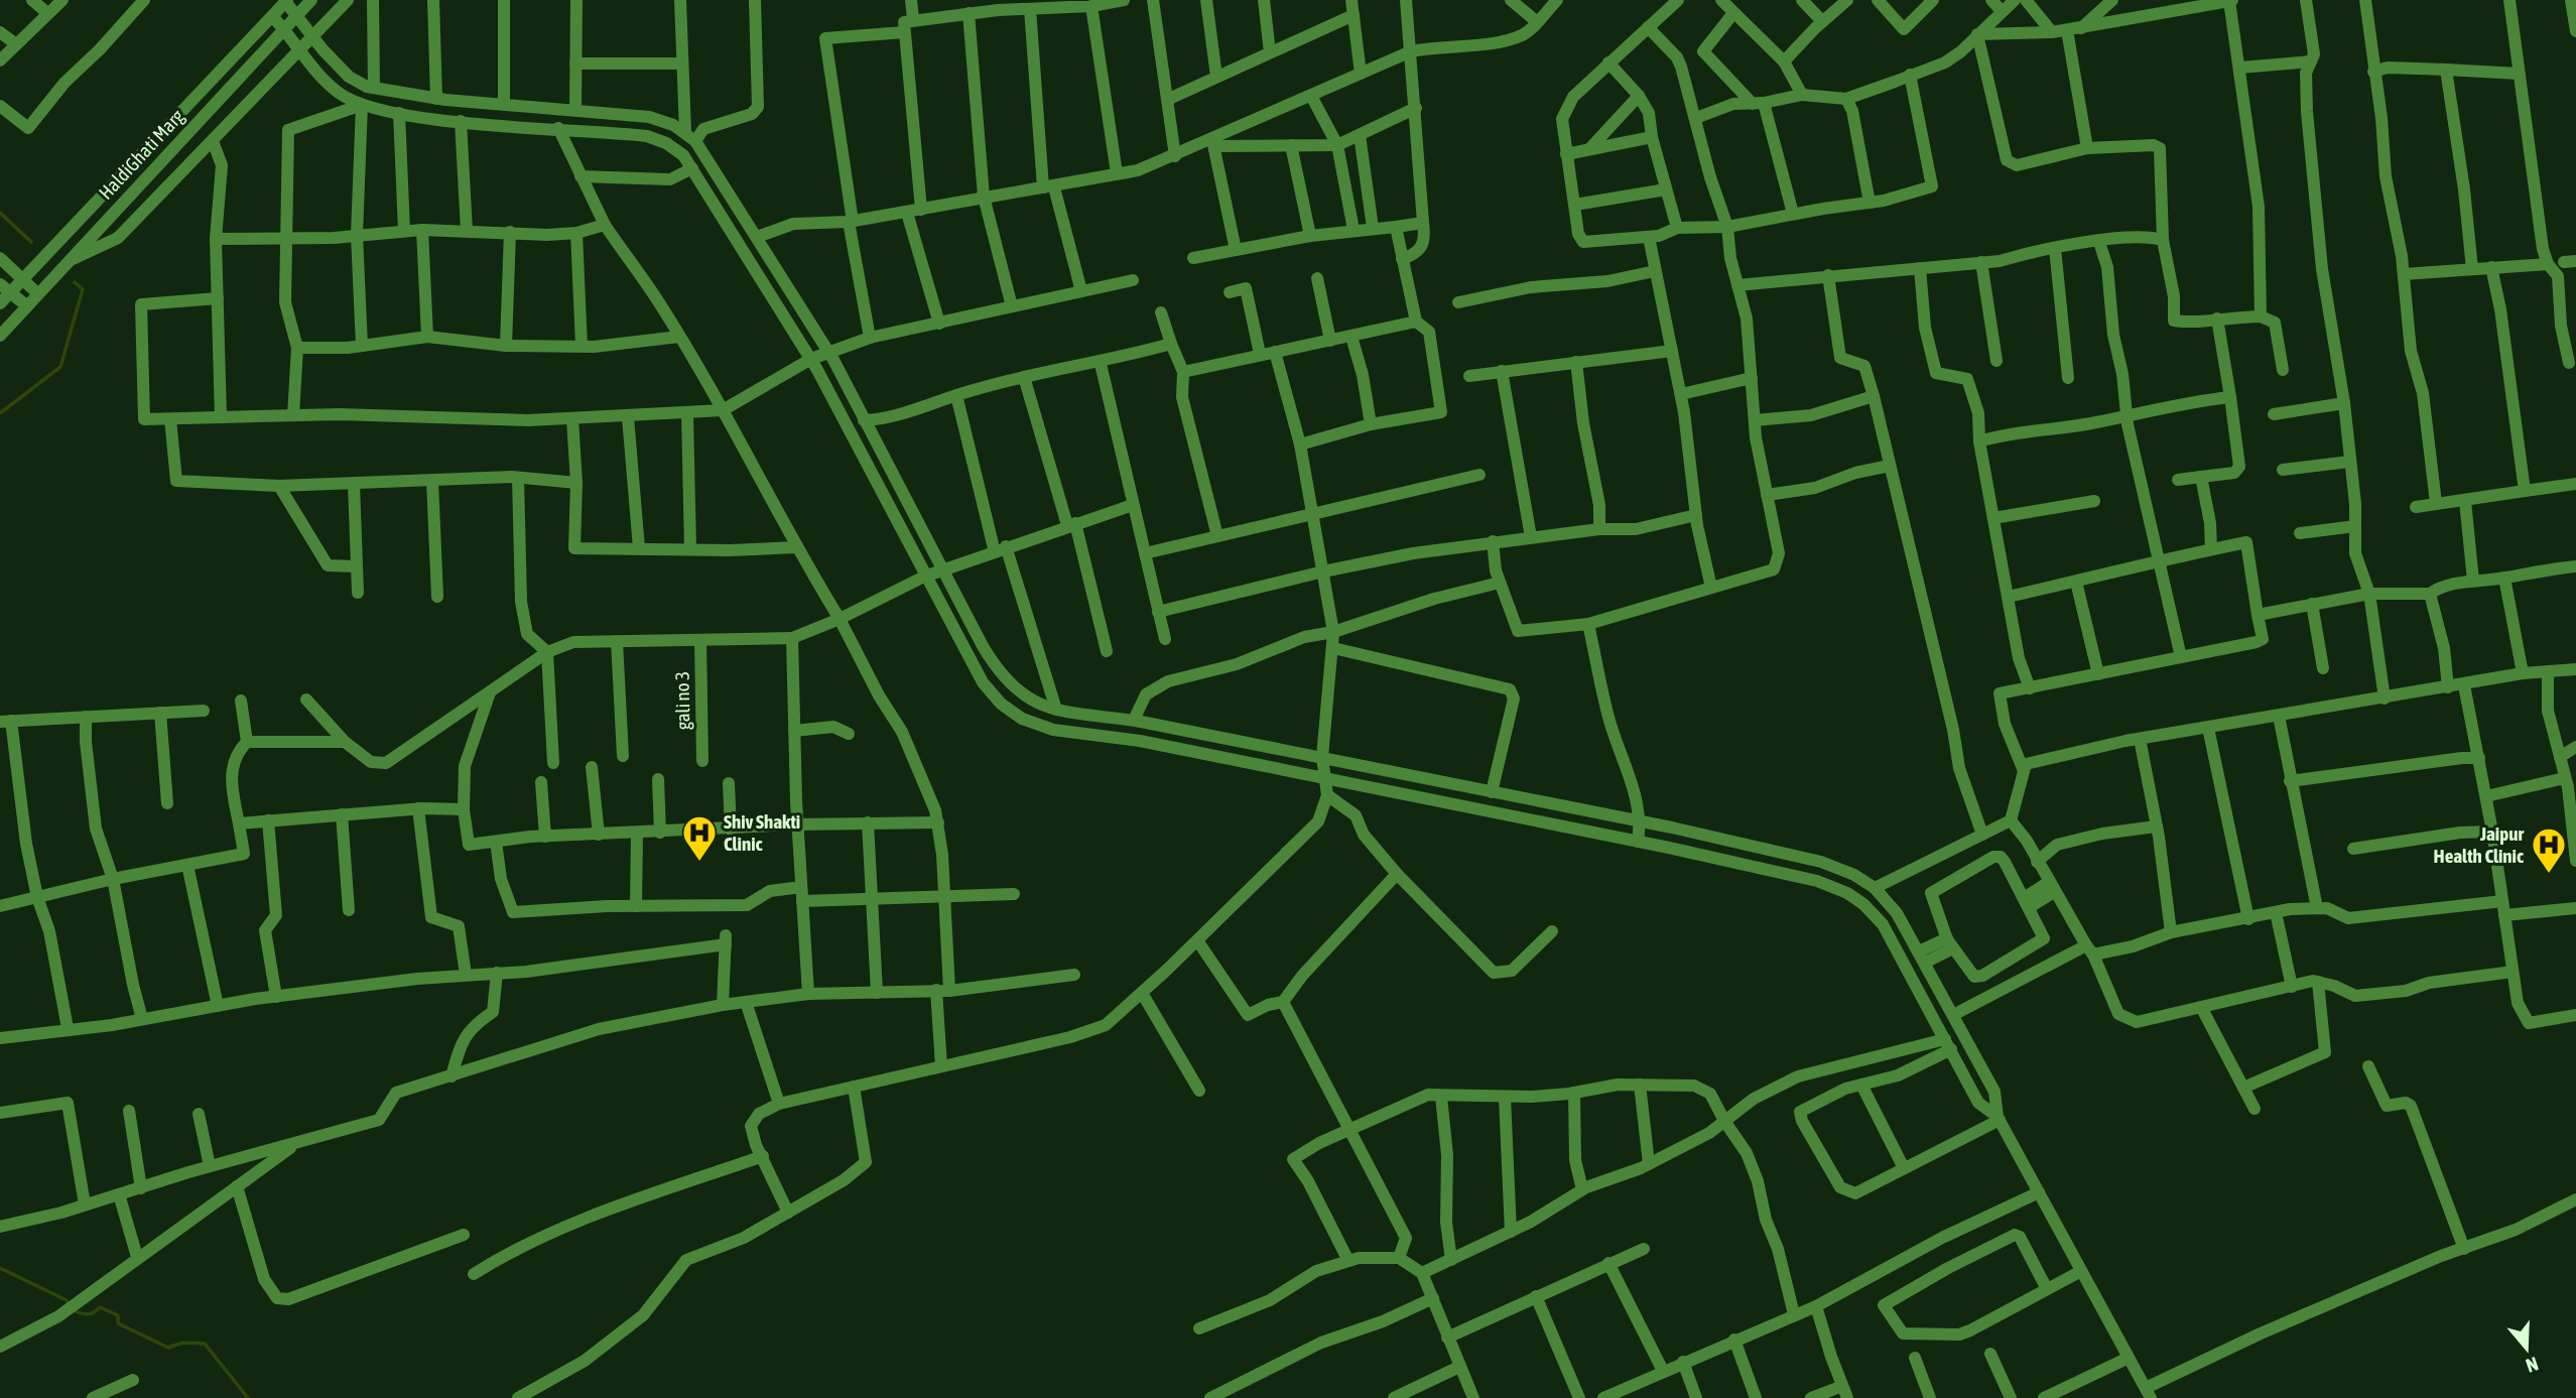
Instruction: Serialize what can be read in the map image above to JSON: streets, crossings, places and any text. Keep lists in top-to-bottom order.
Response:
{
  "streets": {
    "street": ["HaldiGhati Marg", "gali no 3"]
  },
  "places": {
    "hospital": ["Shiv Shakti Clinic", "Jaipur Health Clinic"]
  },
  "north": "bottom"
}
